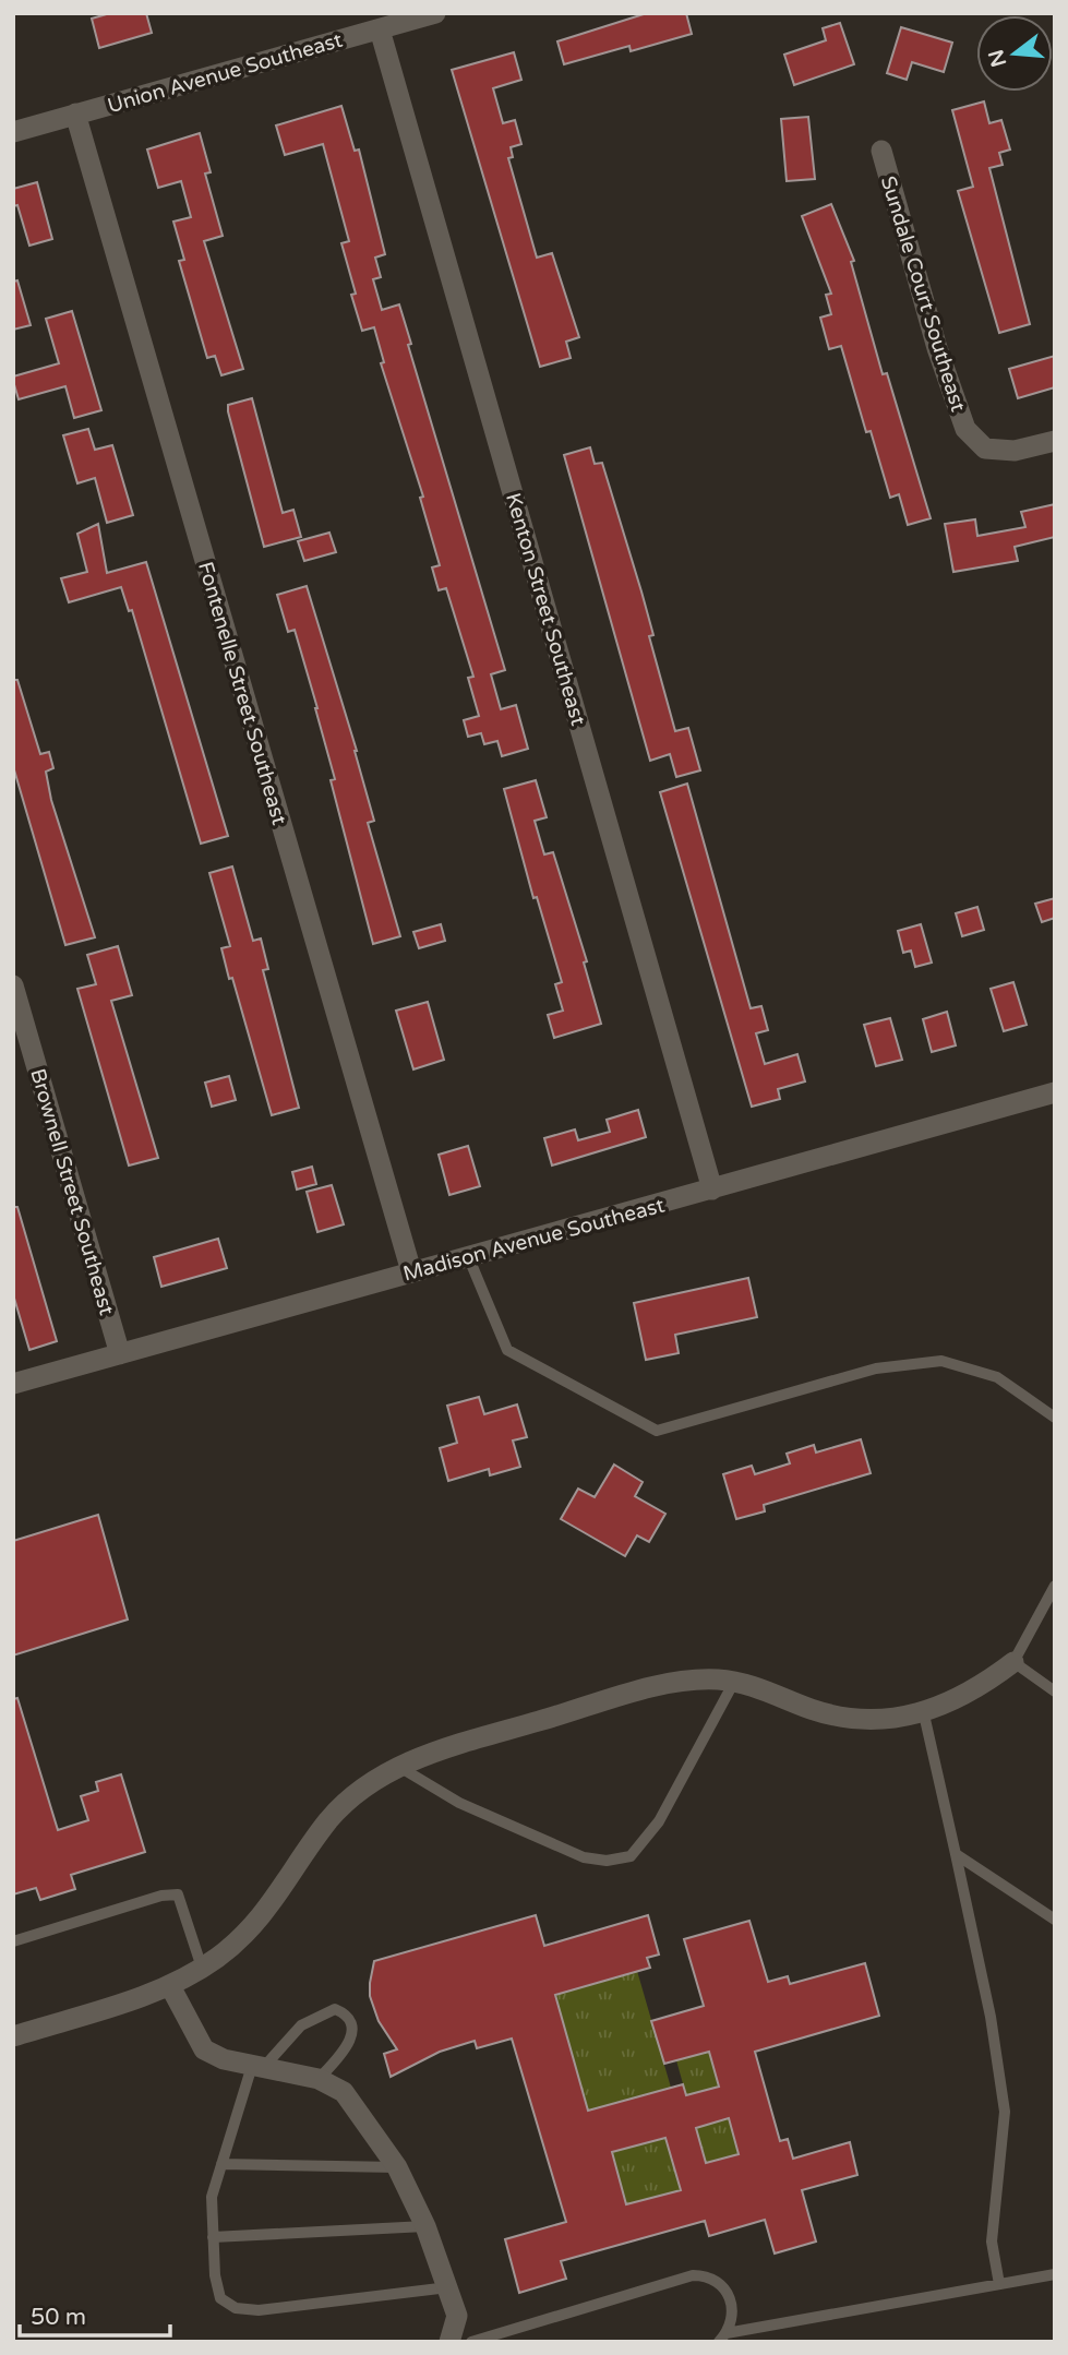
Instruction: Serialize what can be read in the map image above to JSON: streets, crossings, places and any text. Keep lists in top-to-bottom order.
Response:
{
  "streets": {
    "street": [
      "Union Avenue Southeast",
      "Sundale Court Southeast",
      "Kenton Street Southeast",
      "Fontenelle Street Southeast",
      "Brownell Street Southeast",
      "Madison Avenue Southeast"
    ]
  },
  "crossings": [
    ["Union Avenue Southeast", "Kenton Street Southeast"],
    ["Union Avenue Southeast", "Fontenelle Street Southeast"],
    ["Kenton Street Southeast", "Madison Avenue Southeast"],
    ["Fontenelle Street Southeast", "Madison Avenue Southeast"],
    ["Brownell Street Southeast", "Madison Avenue Southeast"]
  ],
  "scale_bar": "50 m",
  "north": "left"
}
